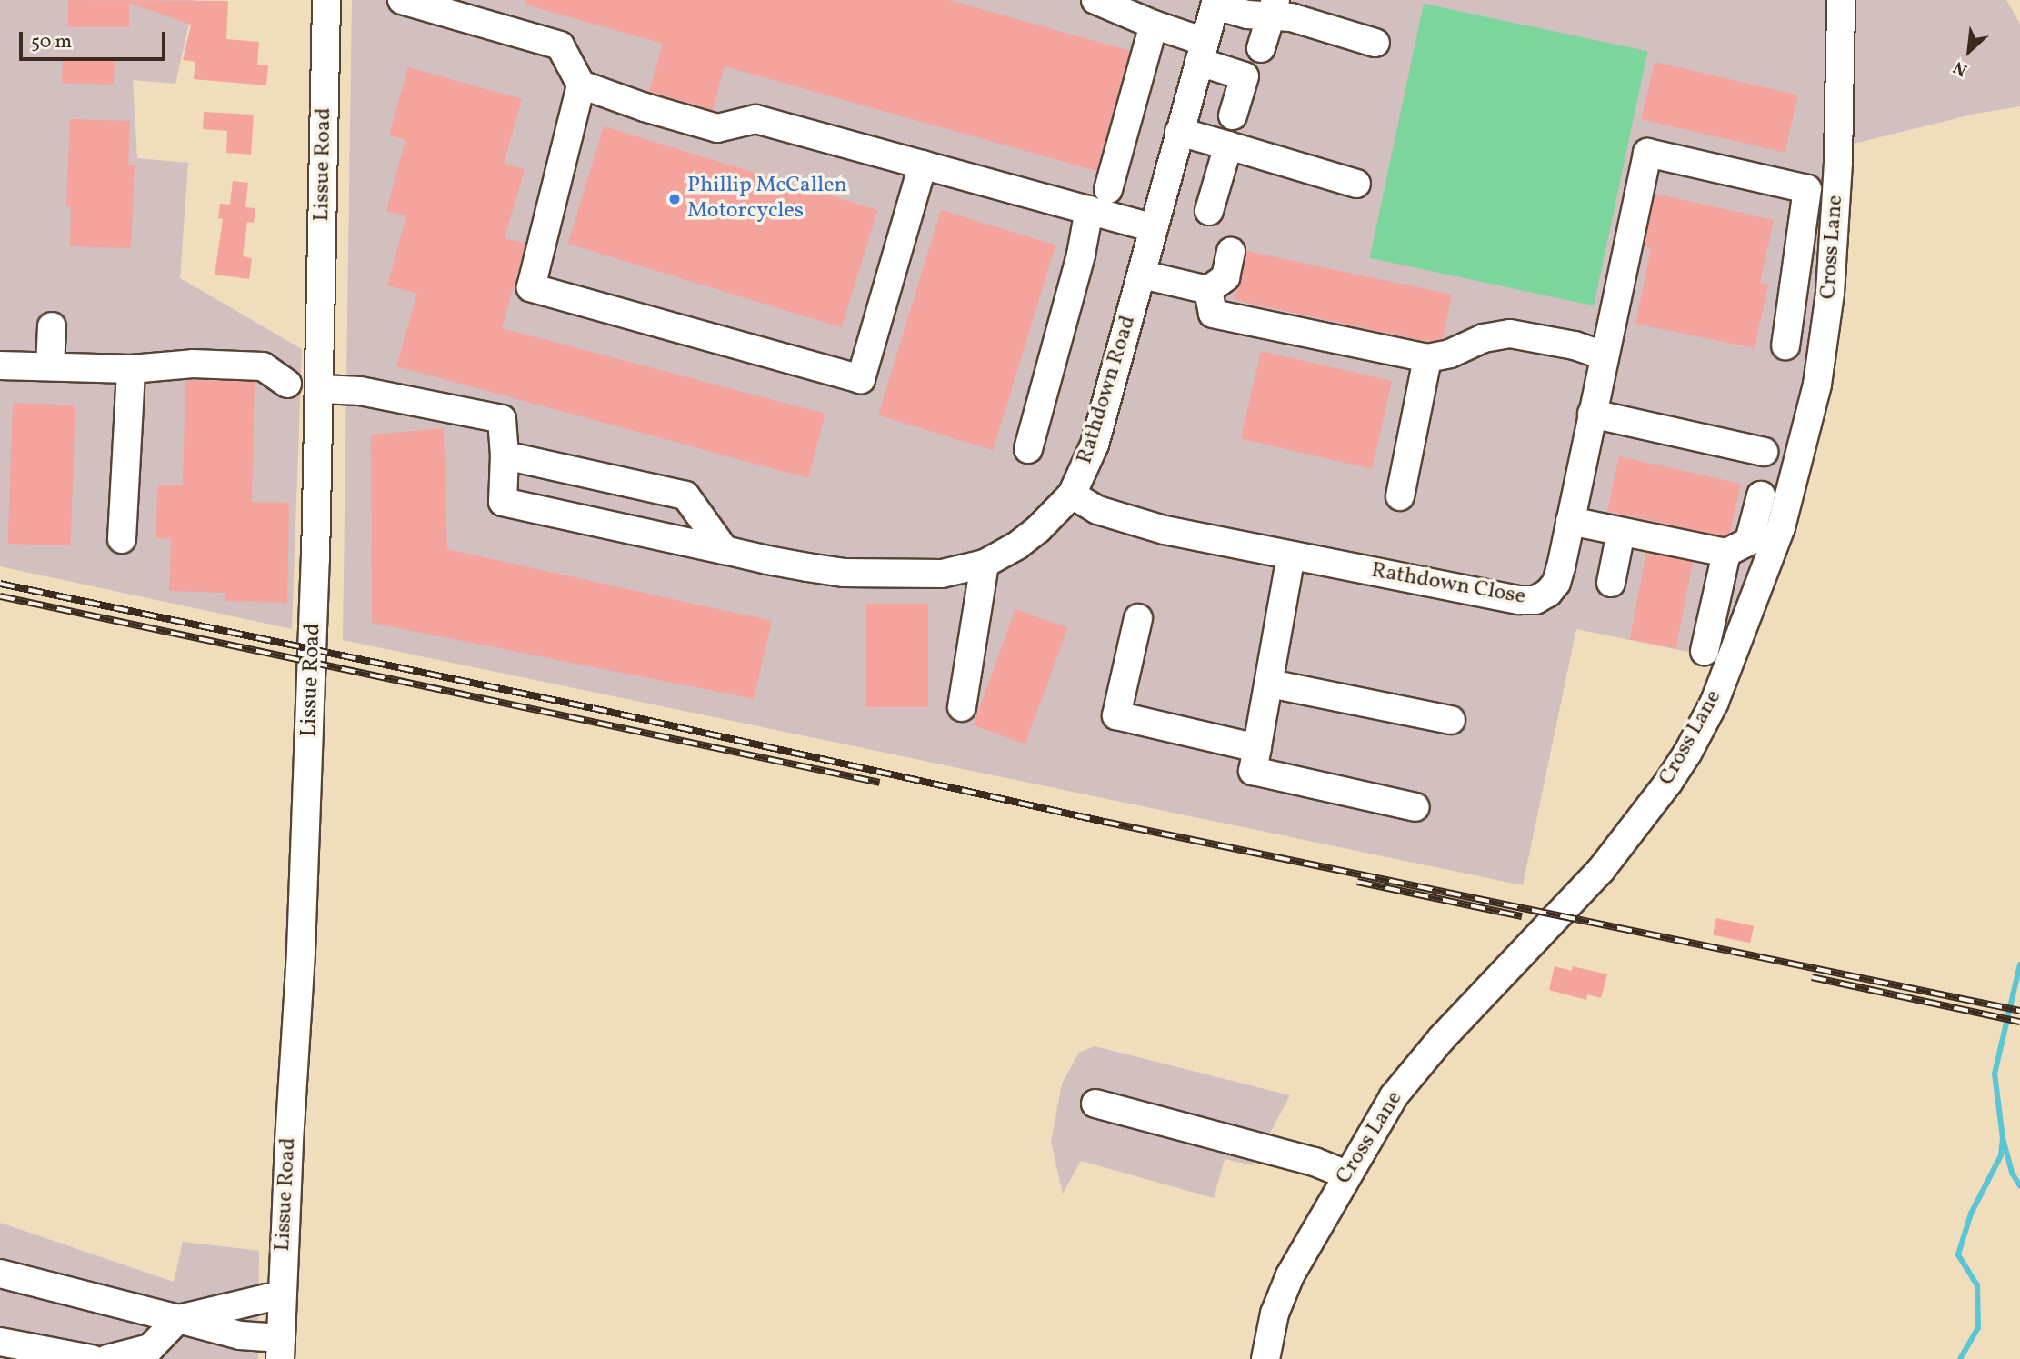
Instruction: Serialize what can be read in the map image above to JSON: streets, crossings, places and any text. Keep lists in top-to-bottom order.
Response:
{
  "streets": {
    "street": [
      "Lissue Road",
      "Cross Lane",
      "Rathdown Road",
      "Rathdown Close"
    ]
  },
  "crossings": [
    ["Rathdown Road", "Rathdown Close"]
  ],
  "places": ["Phillip McCallen Motorcycles"],
  "scale_bar": "50 m",
  "north": "bottom left"
}
